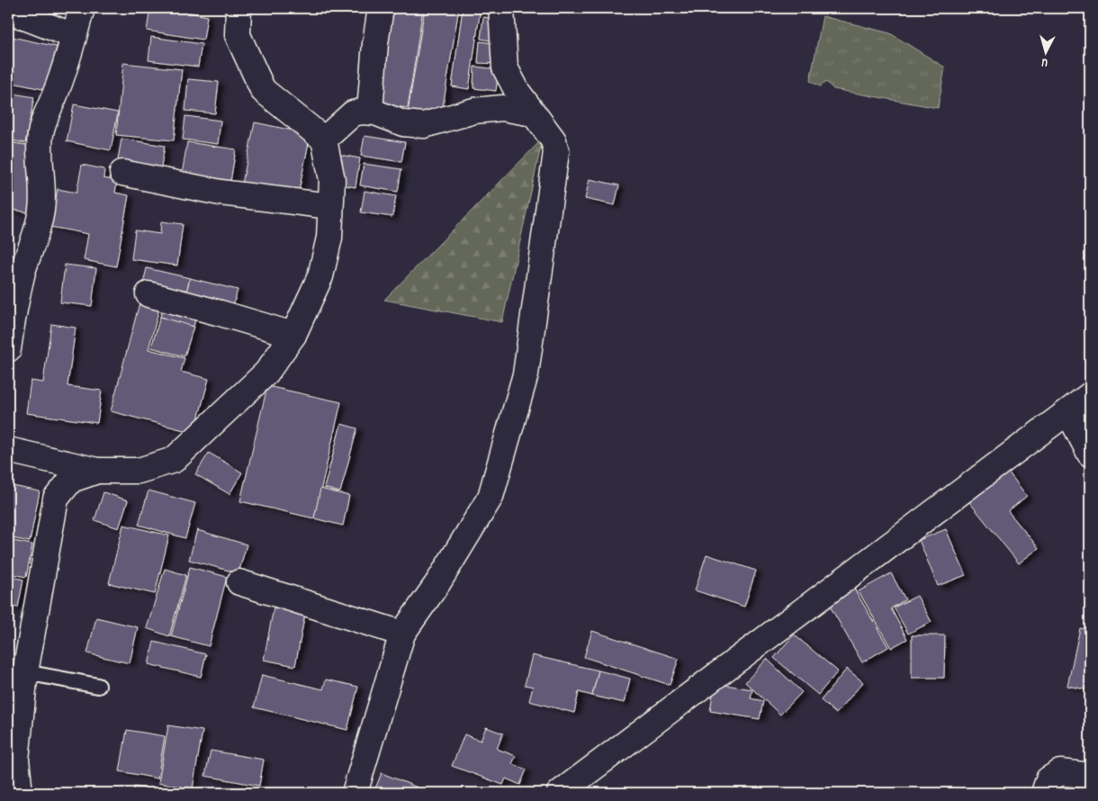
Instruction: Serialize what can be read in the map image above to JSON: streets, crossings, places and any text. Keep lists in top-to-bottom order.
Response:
{
  "north": "bottom"
}
